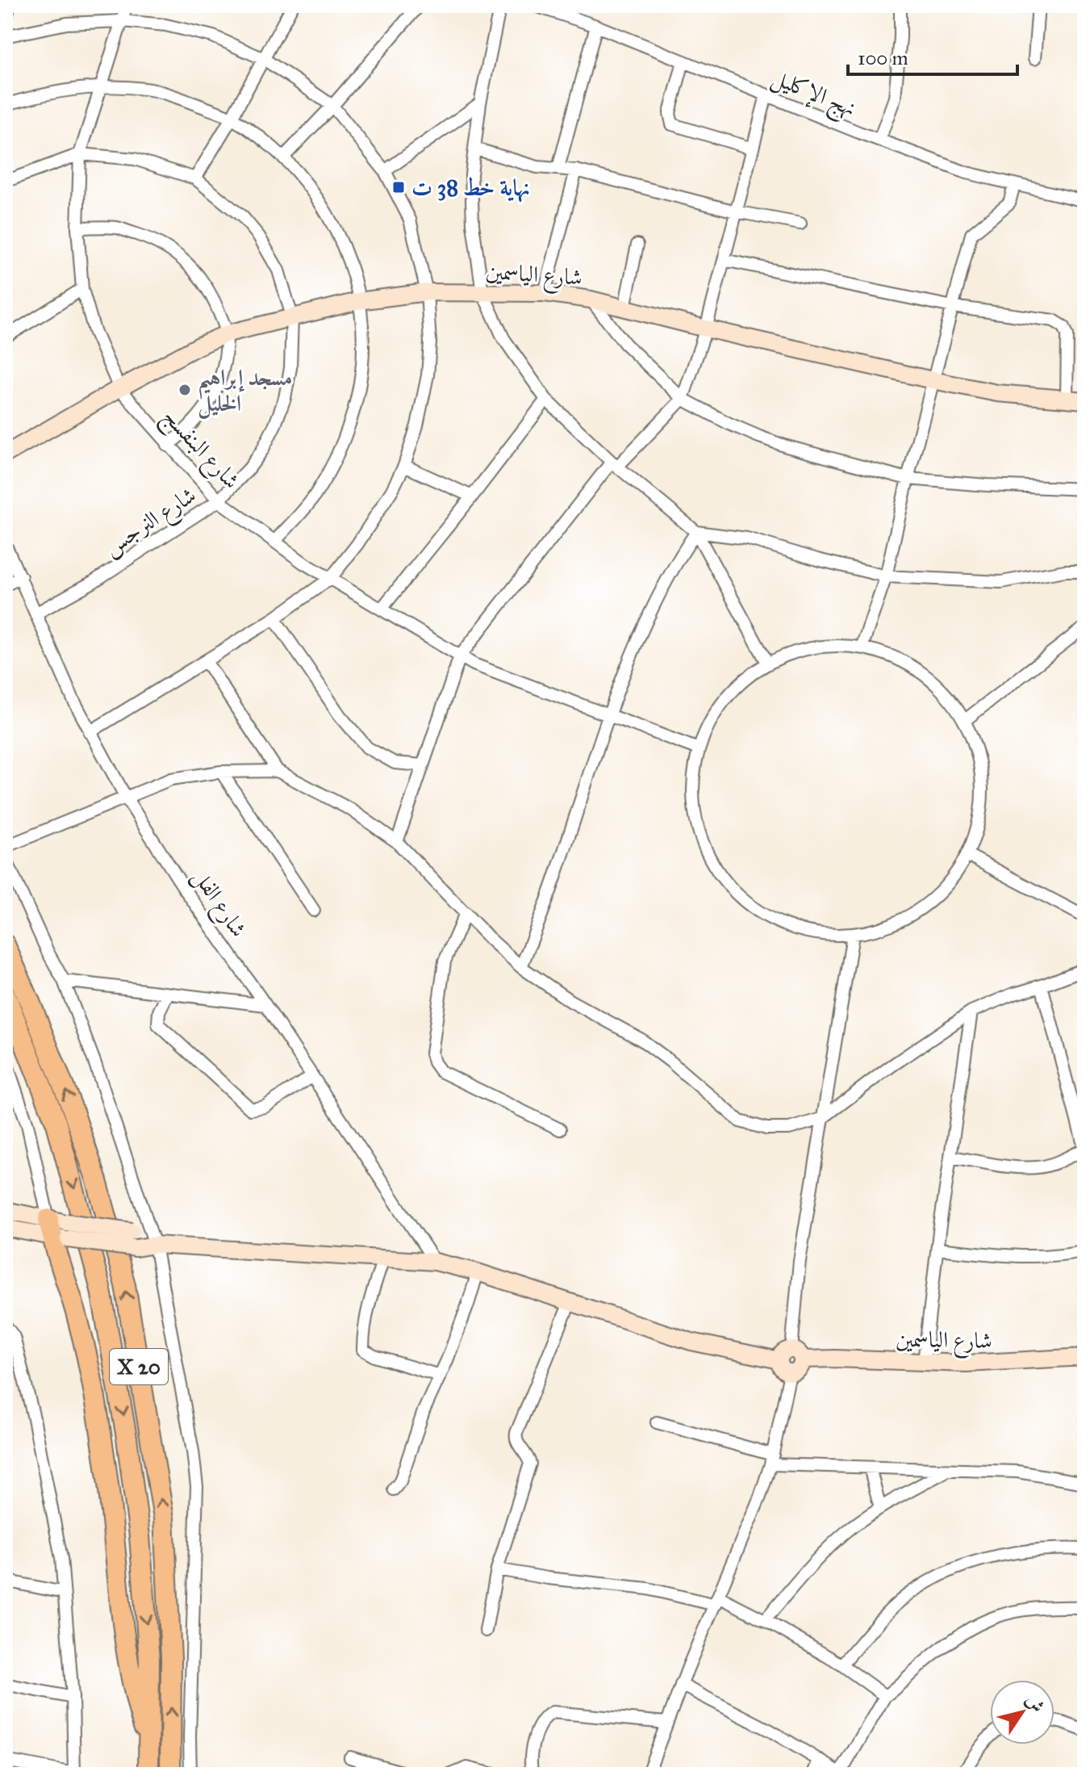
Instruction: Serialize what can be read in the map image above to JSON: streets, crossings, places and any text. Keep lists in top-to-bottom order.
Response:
{
  "streets": {
    "highway": ["X 20"],
    "street": [
      "نهج الإكليل",
      "شارع الياسمين",
      "شارع البنفسج",
      "شارع النرجس",
      "شارع الفل"
    ]
  },
  "crossings": [
    ["شارع الياسمين", "شارع البنفسج"],
    ["شارع الياسمين", "شارع النرجس"],
    ["شارع الياسمين", "شارع الفل"],
    ["شارع البنفسج", "شارع النرجس"],
    ["شارع النرجس", "شارع الفل"]
  ],
  "places": {
    "transit": ["نهاية خط 38 ت"],
    "other": ["مسجد إبراهيم الخليل"]
  },
  "scale_bar": "100 m",
  "north": "top right"
}
